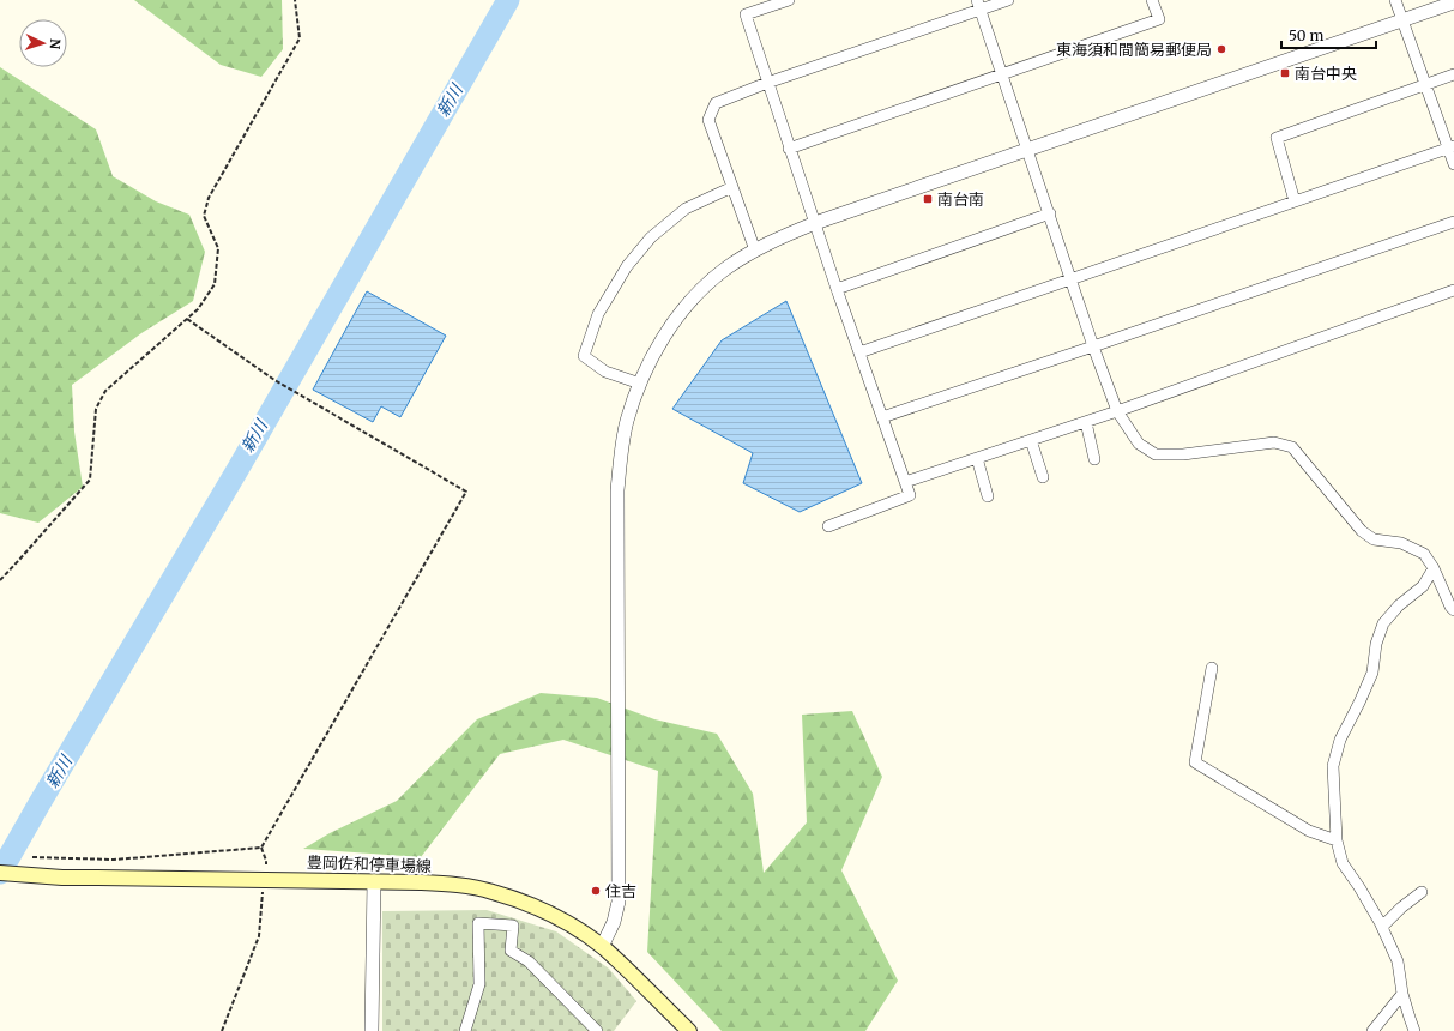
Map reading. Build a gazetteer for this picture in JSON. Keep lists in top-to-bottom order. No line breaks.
{"streets":{"main road":["豊岡佐和停車場線"]},"water":["新川"],"places":{"other":["東海須和間簡易郵便局","住吉"],"transit":["南台中央","南台南"]},"scale_bar":"50 m","north":"right"}
